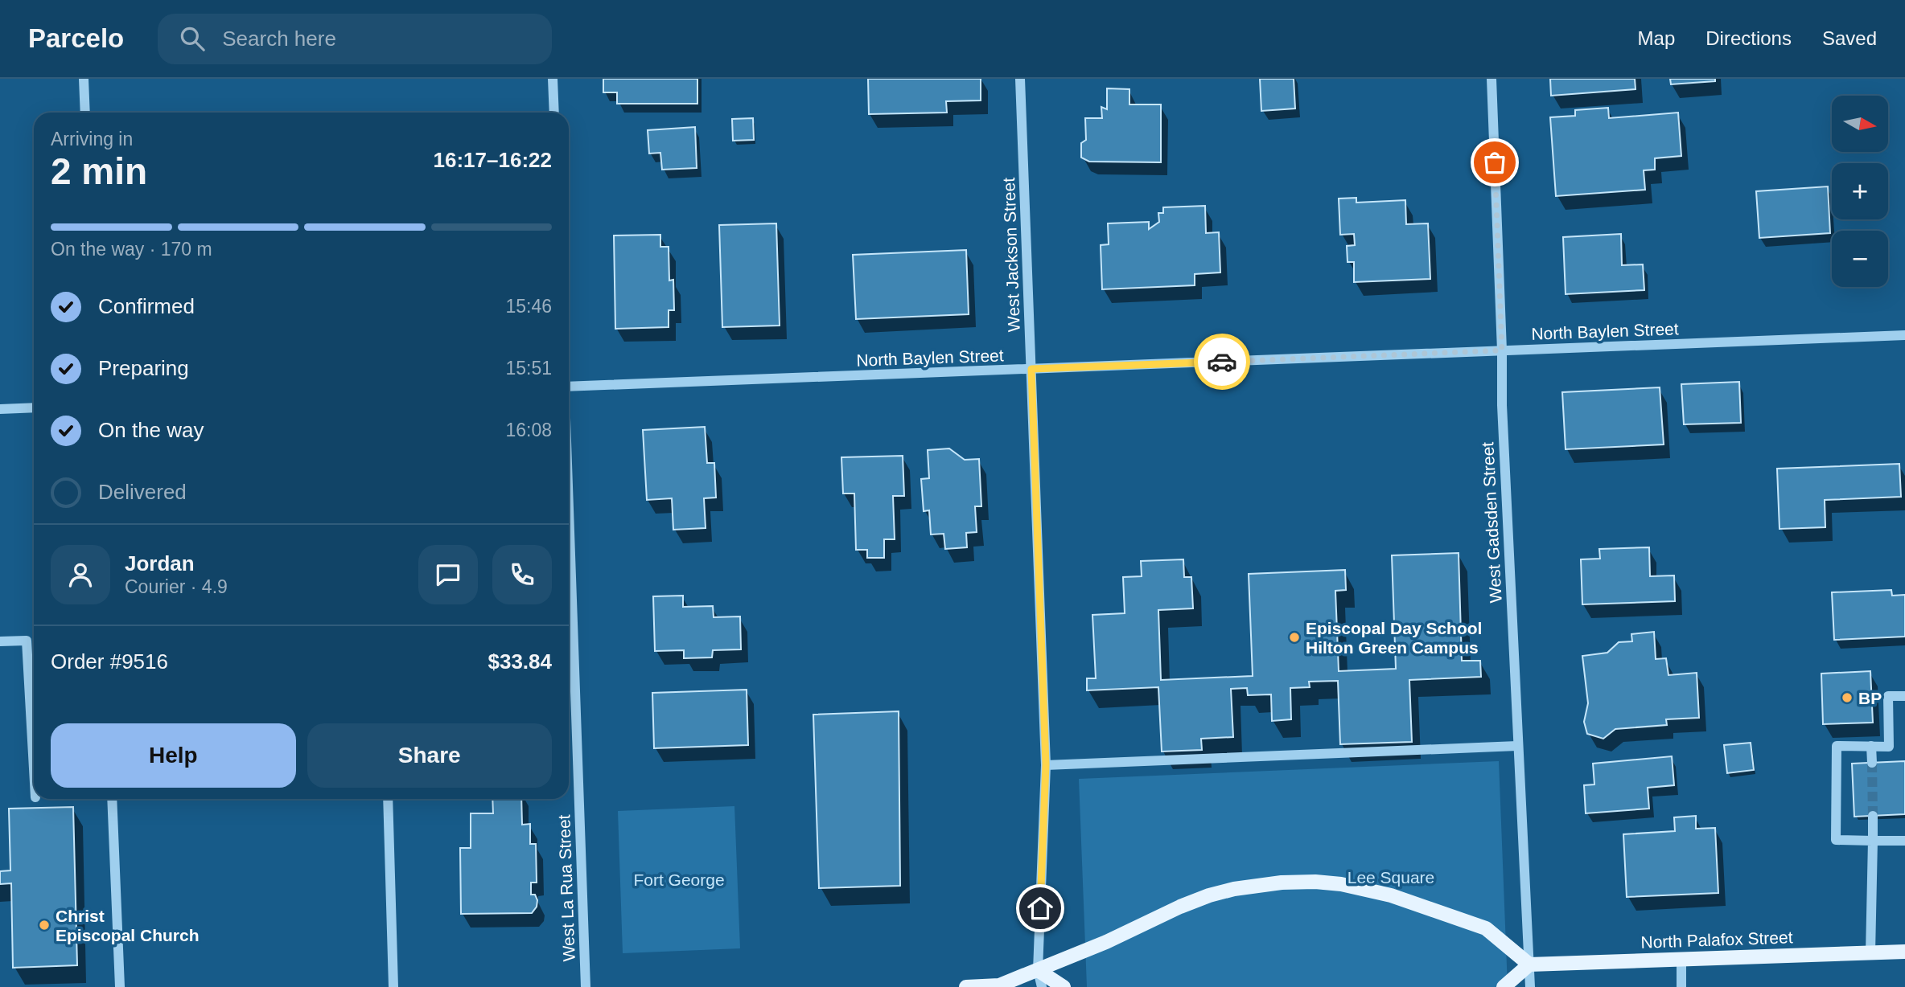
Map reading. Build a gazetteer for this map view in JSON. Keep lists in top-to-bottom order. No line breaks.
{"streets":{"main road":["North Palafox Street"],"street":["West Jackson Street","North Baylen Street","West Gadsden Street","West La Rua Street"]},"crossings":[["West Jackson Street","North Baylen Street"],["North Baylen Street","West Gadsden Street"],["West Gadsden Street","North Palafox Street"]],"parks":["Lee Square","Fort George"],"places":["Episcopal Day School Hilton Green Campus","BP","Christ Episcopal Church"],"north":"right","page":{"header":"Parcelo","search":"Search here","nav":["Map","Directions","Saved"],"map_buttons":["+","−"],"heading":["2 min","Arriving in","16:17–16:22"],"panel":["Jordan","Courier · 4.9","Order #9516","$33.84"],"bar":"On the way · 170 m","list":[["Confirmed","15:46"],["Preparing","15:51"],["On the way","16:08"],"Delivered"],"buttons":["Help","Share"]}}
